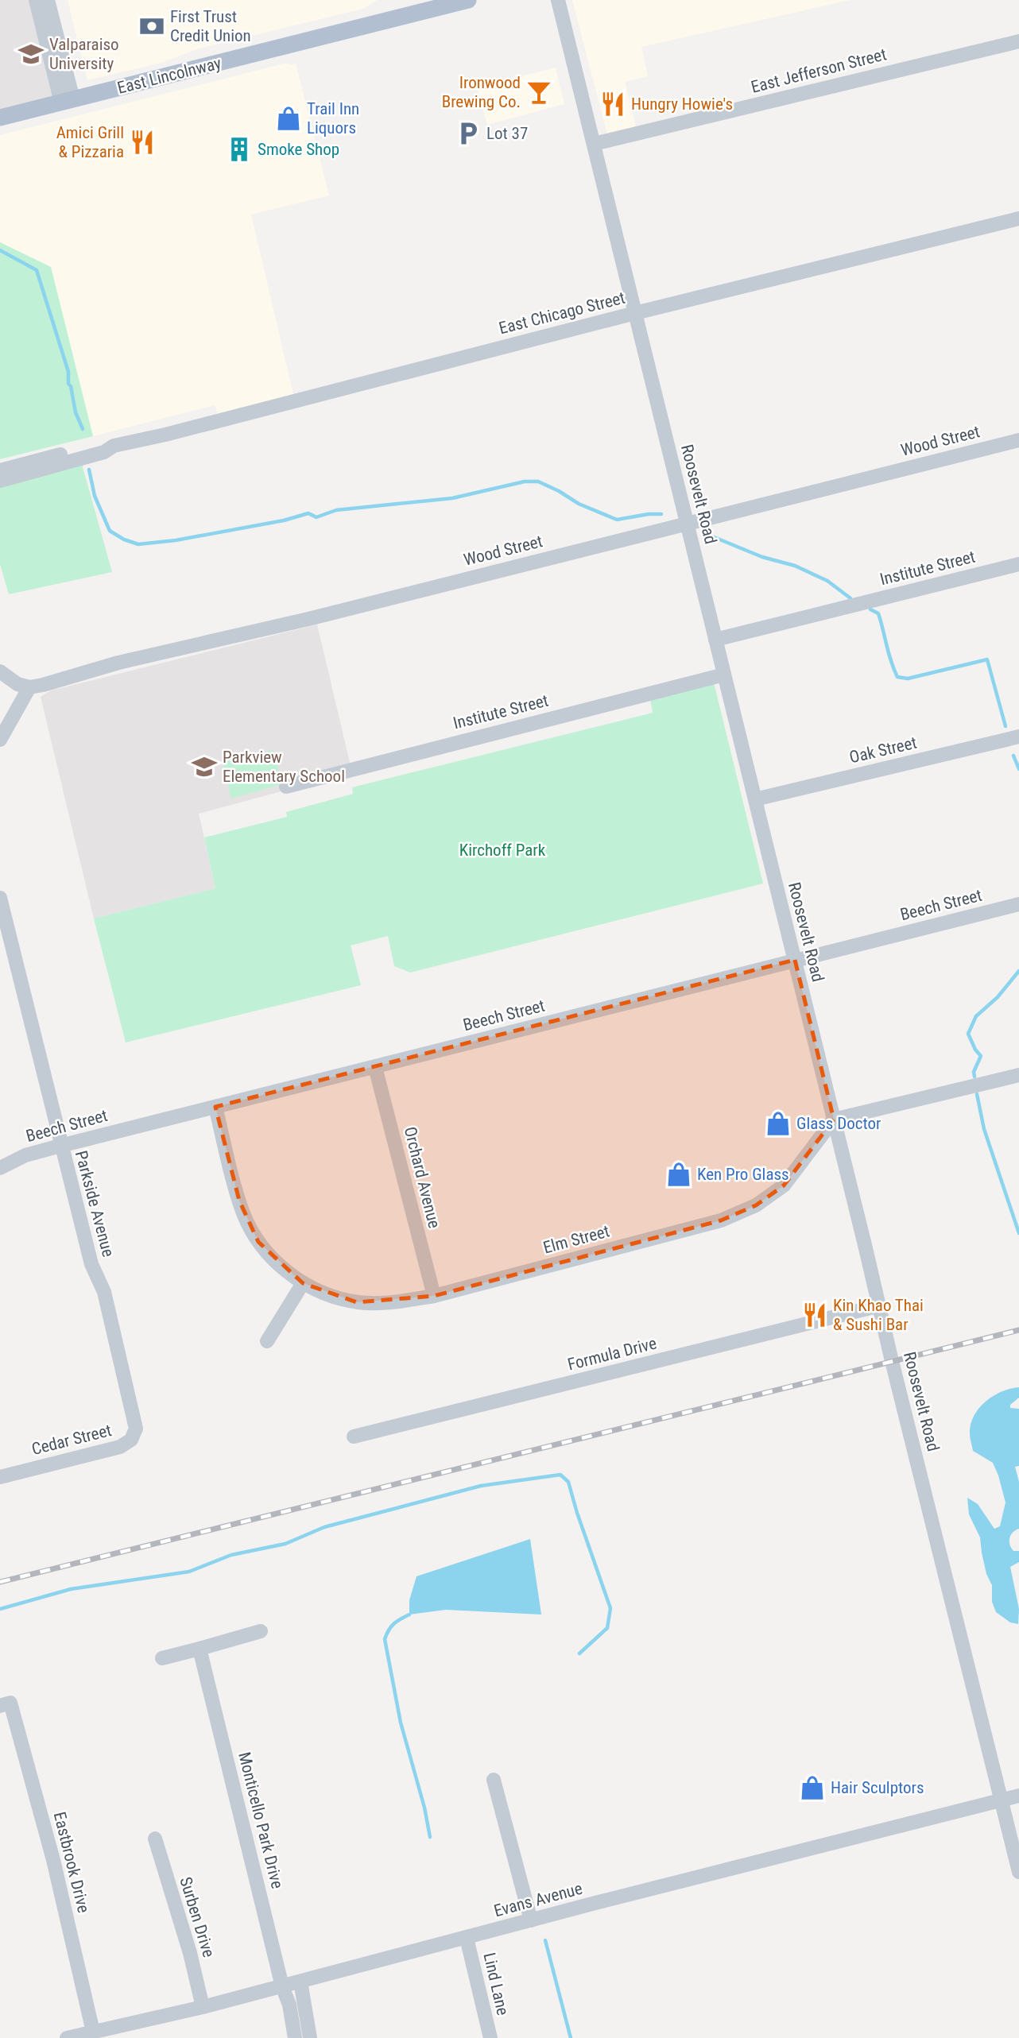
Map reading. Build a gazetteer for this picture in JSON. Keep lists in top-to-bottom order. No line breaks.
{"streets":{"main road":["East Lincolnway"],"street":["East Jefferson Street","East Chicago Street","Wood Street","Roosevelt Road","Institute Street","Oak Street","Beech Street","Orchard Avenue","Parkside Avenue","Elm Street","Formula Drive","Cedar Street","Monticello Park Drive","Eastbrook Drive","Evans Avenue","Surben Drive","Lind Lane"]},"crossings":[["East Jefferson Street","Roosevelt Road"],["East Chicago Street","Roosevelt Road"],["Wood Street","Roosevelt Road"],["Roosevelt Road","Institute Street"],["Roosevelt Road","Oak Street"],["Roosevelt Road","Beech Street"],["Roosevelt Road","Elm Street"],["Roosevelt Road","Formula Drive"],["Roosevelt Road","Evans Avenue"],["Beech Street","Orchard Avenue"],["Beech Street","Parkside Avenue"],["Beech Street","Elm Street"],["Orchard Avenue","Elm Street"],["Parkside Avenue","Cedar Street"],["Monticello Park Drive","Evans Avenue"],["Eastbrook Drive","Evans Avenue"],["Evans Avenue","Surben Drive"],["Evans Avenue","Lind Lane"]],"parks":["Kirchoff Park"],"places":{"bank":["First Trust Credit Union"],"school or university":["Valparaiso University","Parkview Elementary School"],"bar":["Ironwood Brewing Co."],"restaurant":["Hungry Howie's","Amici Grill & Pizzaria","Kin Khao Thai & Sushi Bar"],"shop":["Trail Inn Liquors","Glass Doctor","Ken Pro Glass","Hair Sculptors"],"parking":["Lot 37"],"building":["Smoke Shop"]}}
